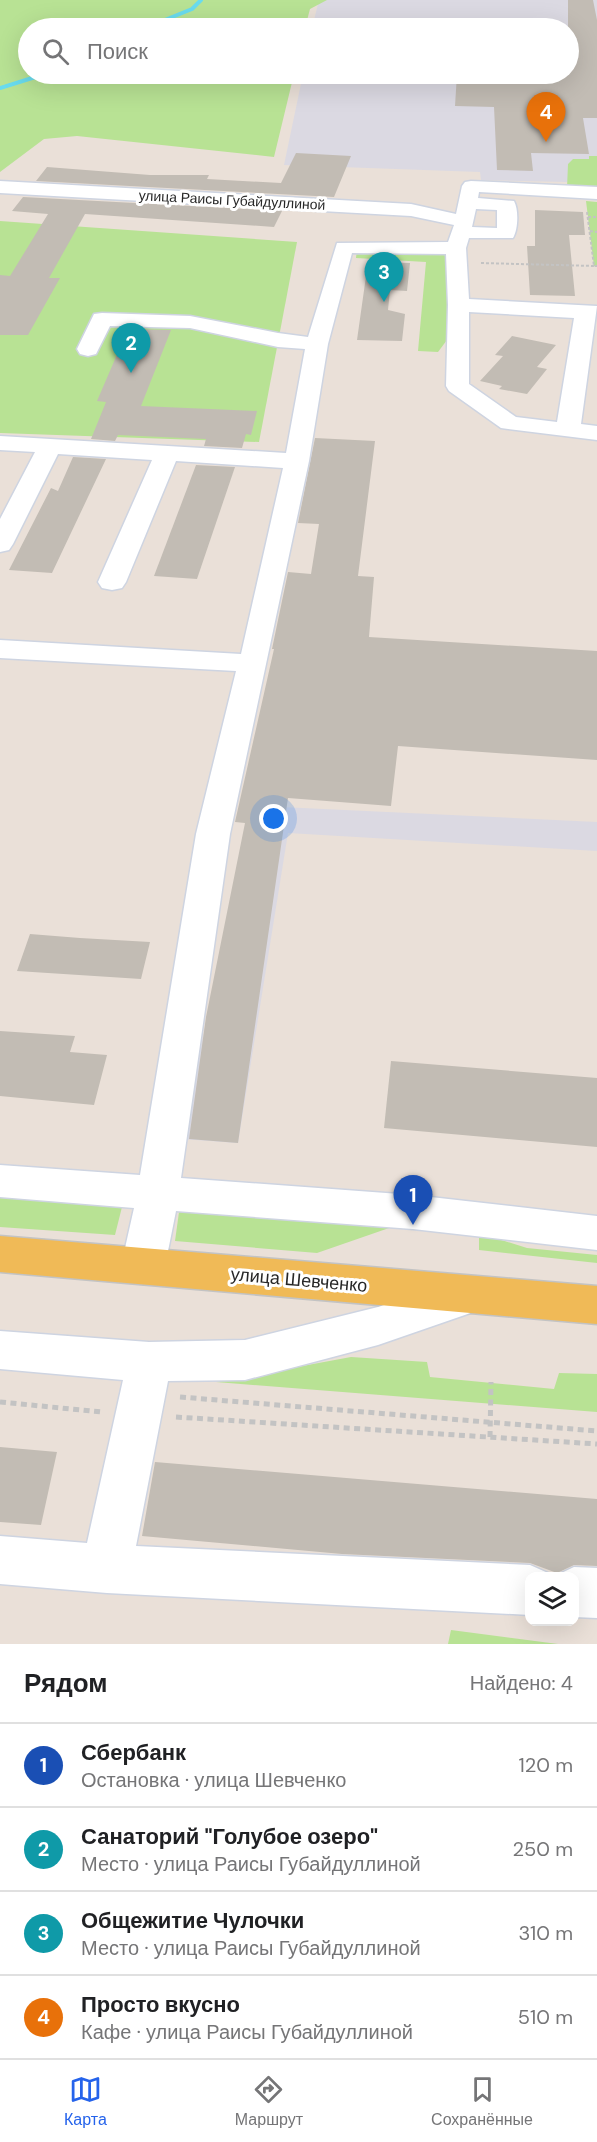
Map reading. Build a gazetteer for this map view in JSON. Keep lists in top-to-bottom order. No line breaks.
{"streets":{"main road":["улица Шевченко"],"street":["улица Раисы Губайдуллиной"]},"page":{"search":"Поиск","pins":["4","3","2","1"],"heading":["Рядом","Найдено: 4"],"list":[{"mark":"1","name":"Сбербанк","note":"Остановка · улица Шевченко","value":"120 m"},{"mark":"2","name":"Санаторий \"Голубое озеро\"","note":"Место · улица Раисы Губайдуллиной","value":"250 m"},{"mark":"3","name":"Общежитие Чулочки","note":"Место · улица Раисы Губайдуллиной","value":"310 m"},{"mark":"4","name":"Просто вкусно","note":"Кафе · улица Раисы Губайдуллиной","value":"510 m"}],"nav":["Карта","Маршрут","Сохранённые"]}}
